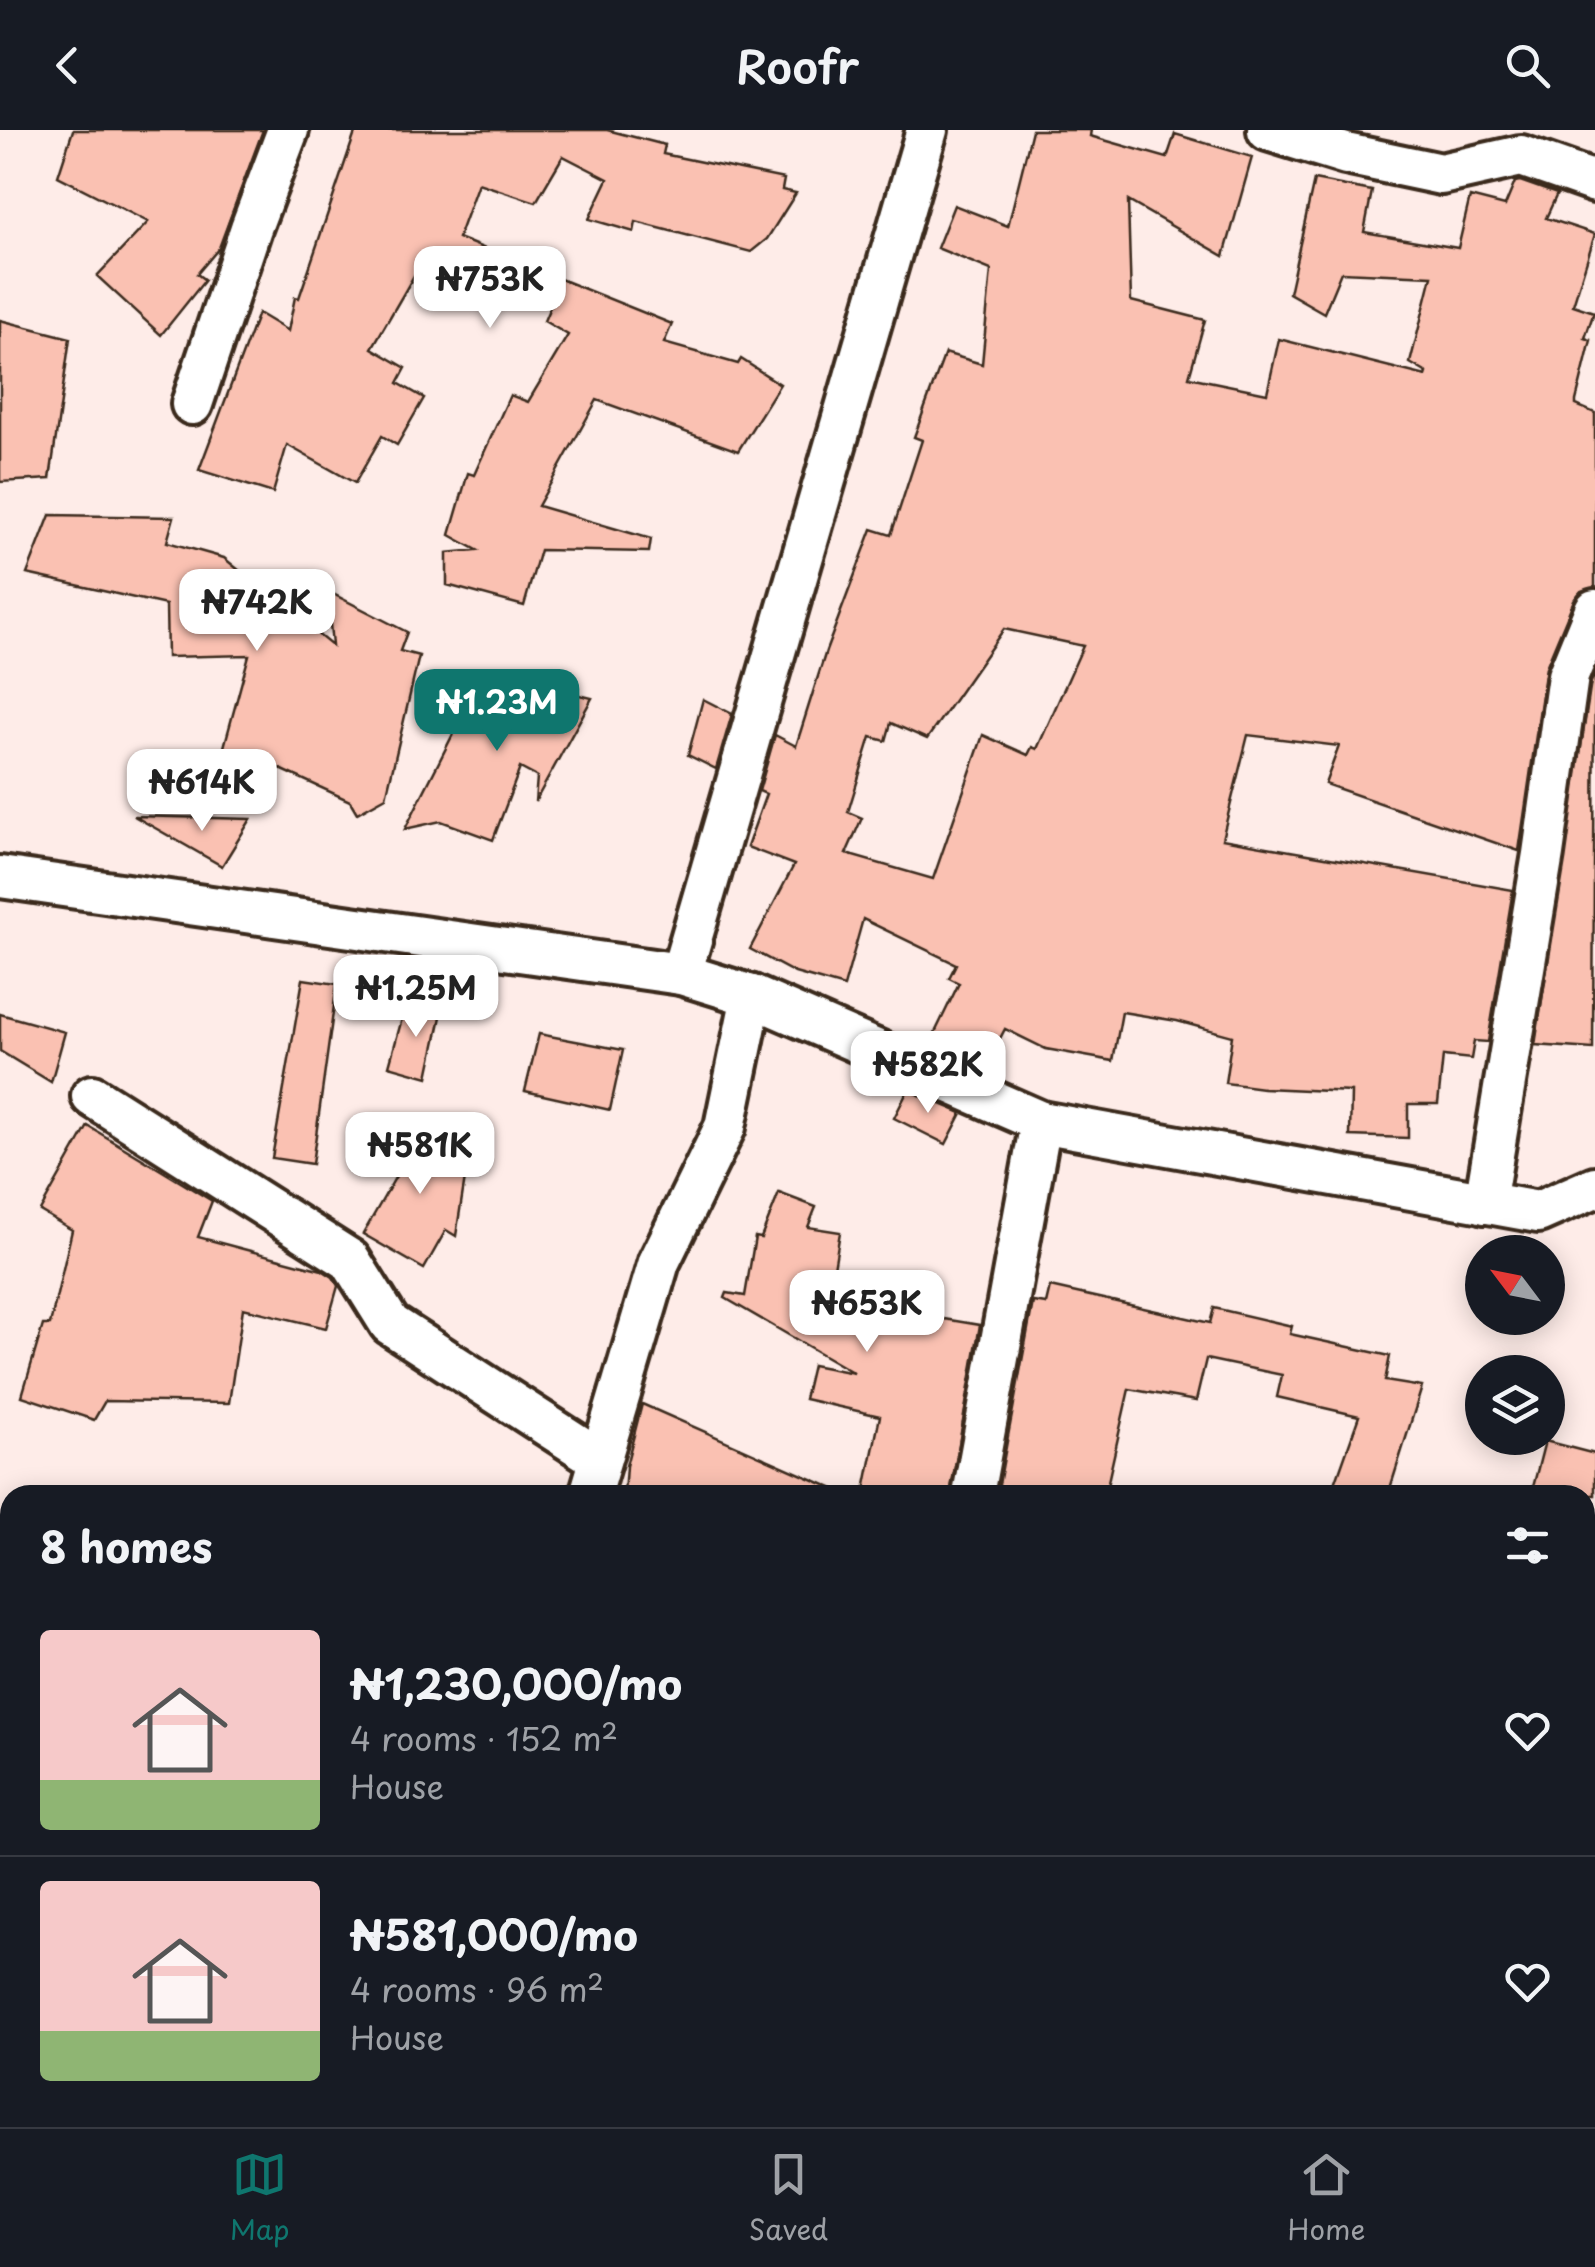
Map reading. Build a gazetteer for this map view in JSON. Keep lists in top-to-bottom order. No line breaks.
{"north":"top left","page":{"header":"Roofr","price":["₦753K","₦742K","₦1.23M","₦614K","₦1.25M","₦582K","₦581K","₦653K"],"heading":"8 homes","list":[{"name":"₦1,230,000/mo","note":"4 rooms · 152 m² · House"},{"name":"₦581,000/mo","note":"4 rooms · 96 m² · House"}],"tabs":["Map","Saved","Home"]}}
